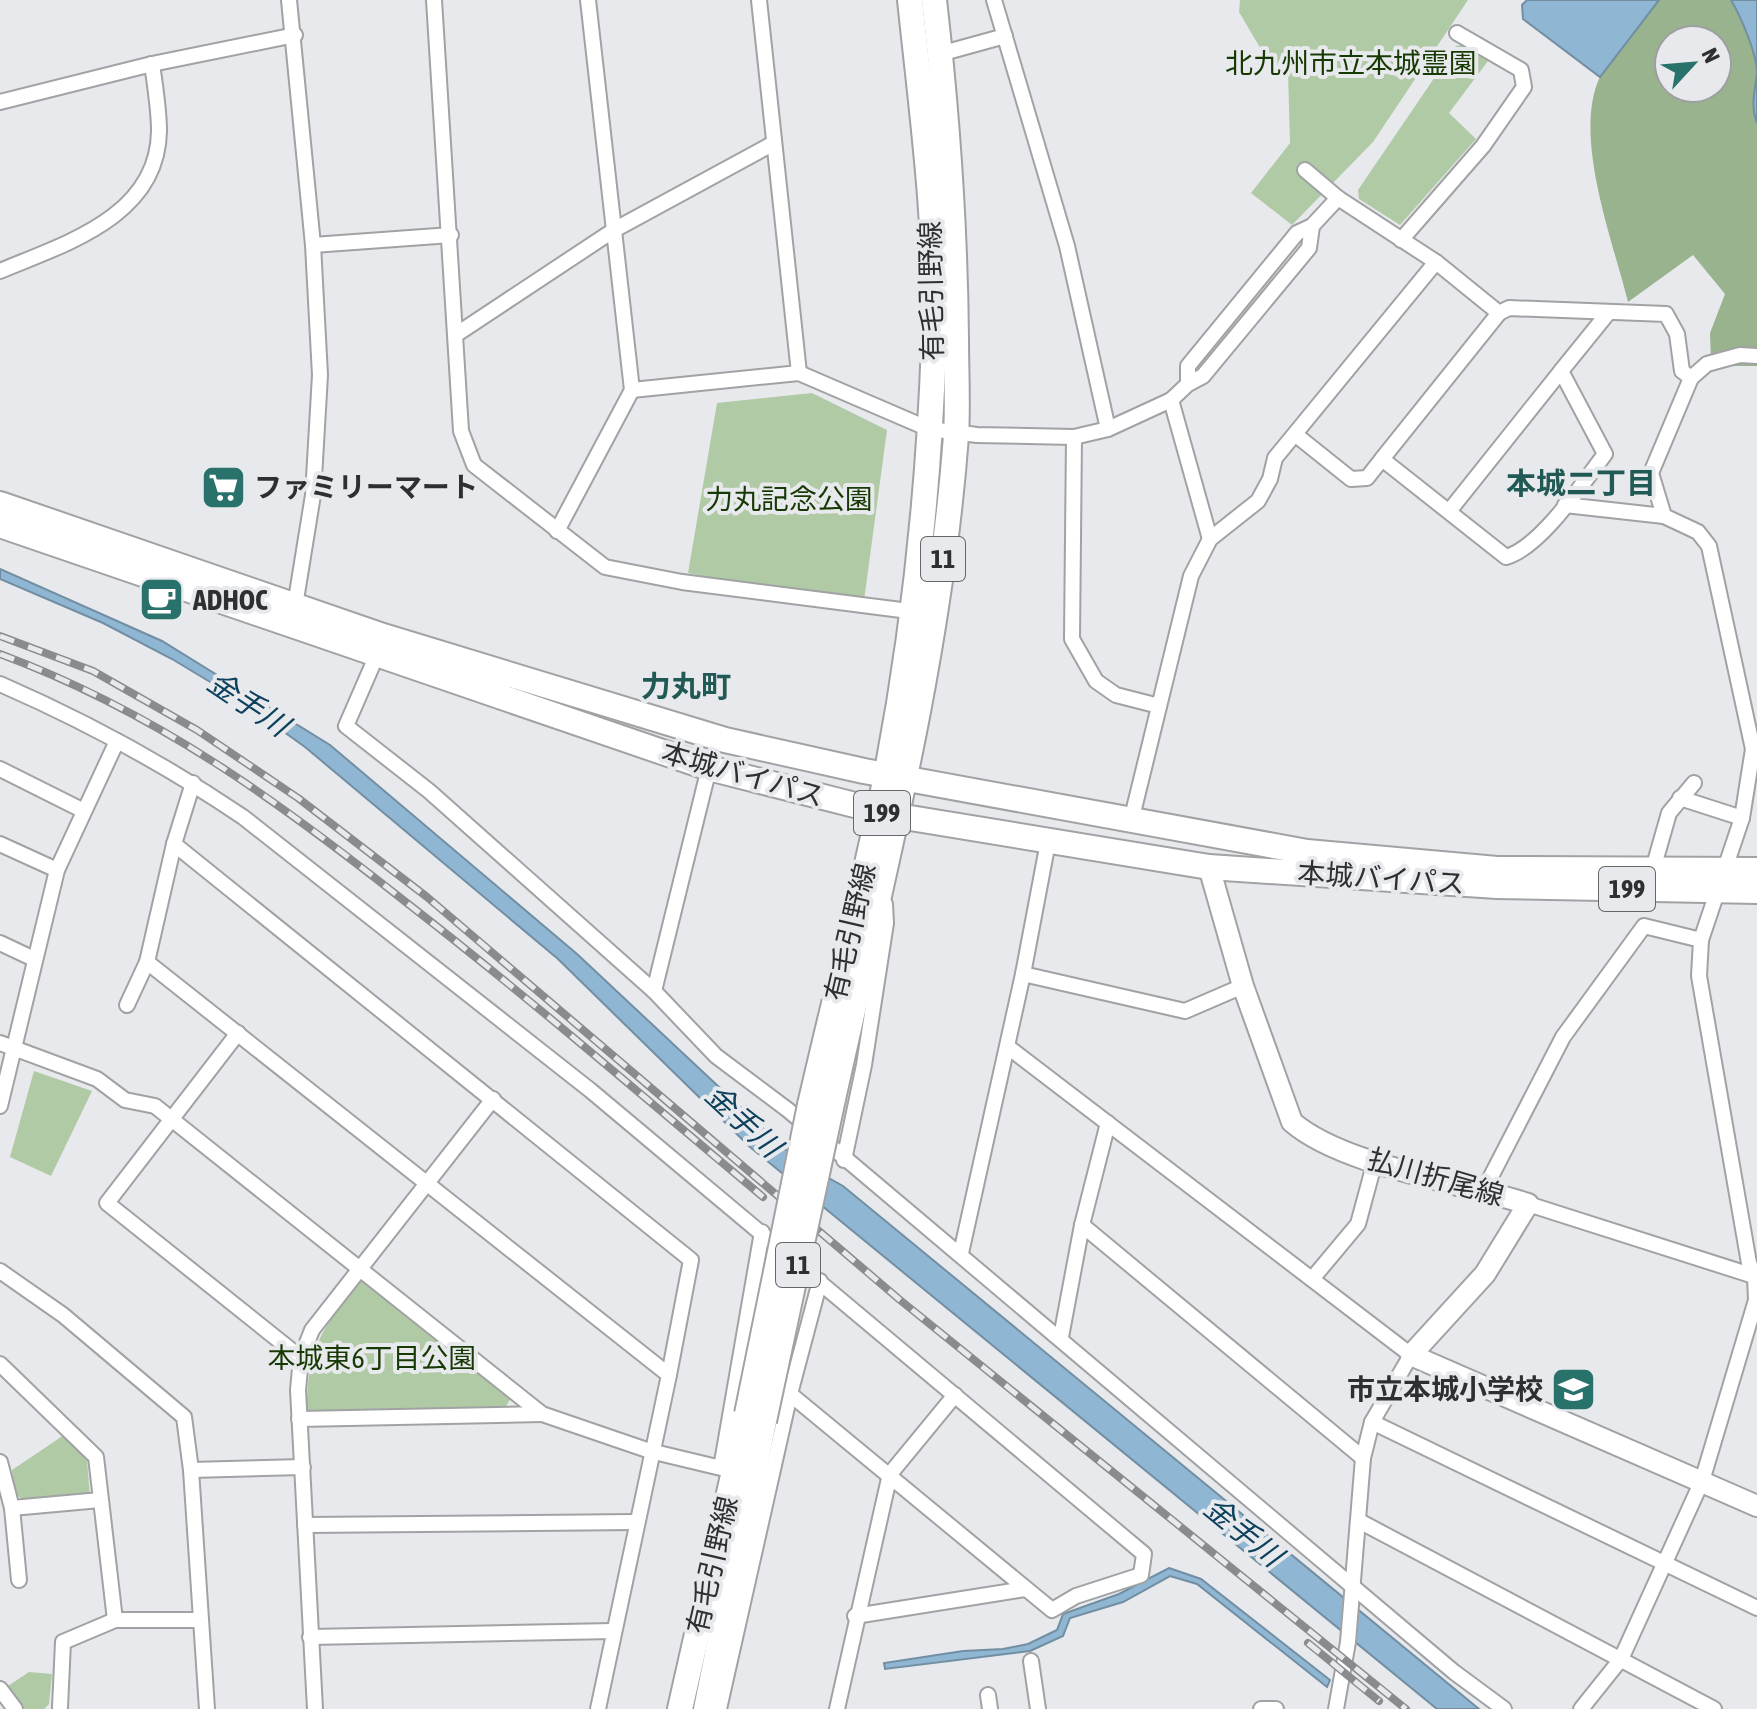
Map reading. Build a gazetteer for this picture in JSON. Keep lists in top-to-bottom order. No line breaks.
{"streets":{"main road":["有毛引野線","11","本城バイパス","199","払川折尾線"]},"crossings":[["有毛引野線","本城バイパス"],["本城バイパス","払川折尾線"]],"districts":["本城二丁目","力丸町"],"water":["金手川"],"parks":["北九州市立本城霊園","力丸記念公園","本城東6丁目公園"],"places":{"supermarket":["ファミリーマート"],"cafe":["ADHOC"],"school or university":["市立本城小学校"]},"north":"top right"}
